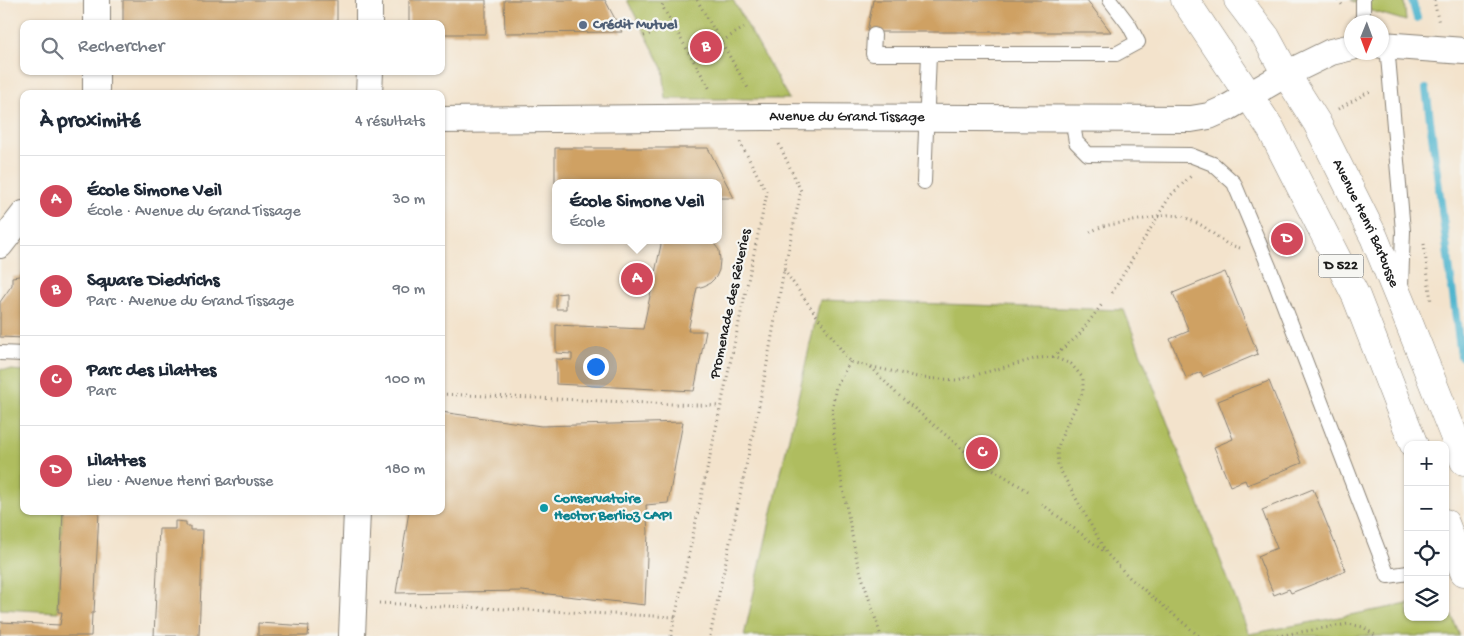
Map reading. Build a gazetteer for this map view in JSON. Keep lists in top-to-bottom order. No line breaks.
{"streets":{"main road":["Avenue Henri Barbusse","D 522"],"street":["Avenue du Grand Tissage"],"path":["Promenade des Rêveries"]},"crossings":[["Avenue du Grand Tissage","Avenue Henri Barbusse"],["Avenue du Grand Tissage","D 522"],["Avenue du Grand Tissage","Promenade des Rêveries"]],"places":["Crédit Mutuel","Conservatoire Hector Berlioz CAPI"],"north":"bottom","page":{"search":"Rechercher","pins":["B","D","A","C"],"heading":["À proximité","4 résultats"],"list":[{"mark":"A","name":"École Simone Veil","note":"École · Avenue du Grand Tissage","value":"30 m"},{"mark":"B","name":"Square Diedrichs","note":"Parc · Avenue du Grand Tissage","value":"90 m"},{"mark":"C","name":"Parc des Lilattes","note":"Parc","value":"100 m"},{"mark":"D","name":"Lilattes","note":"Lieu · Avenue Henri Barbusse","value":"180 m"}],"popup":["École Simone Veil","École"],"map_buttons":["+","−"]}}
